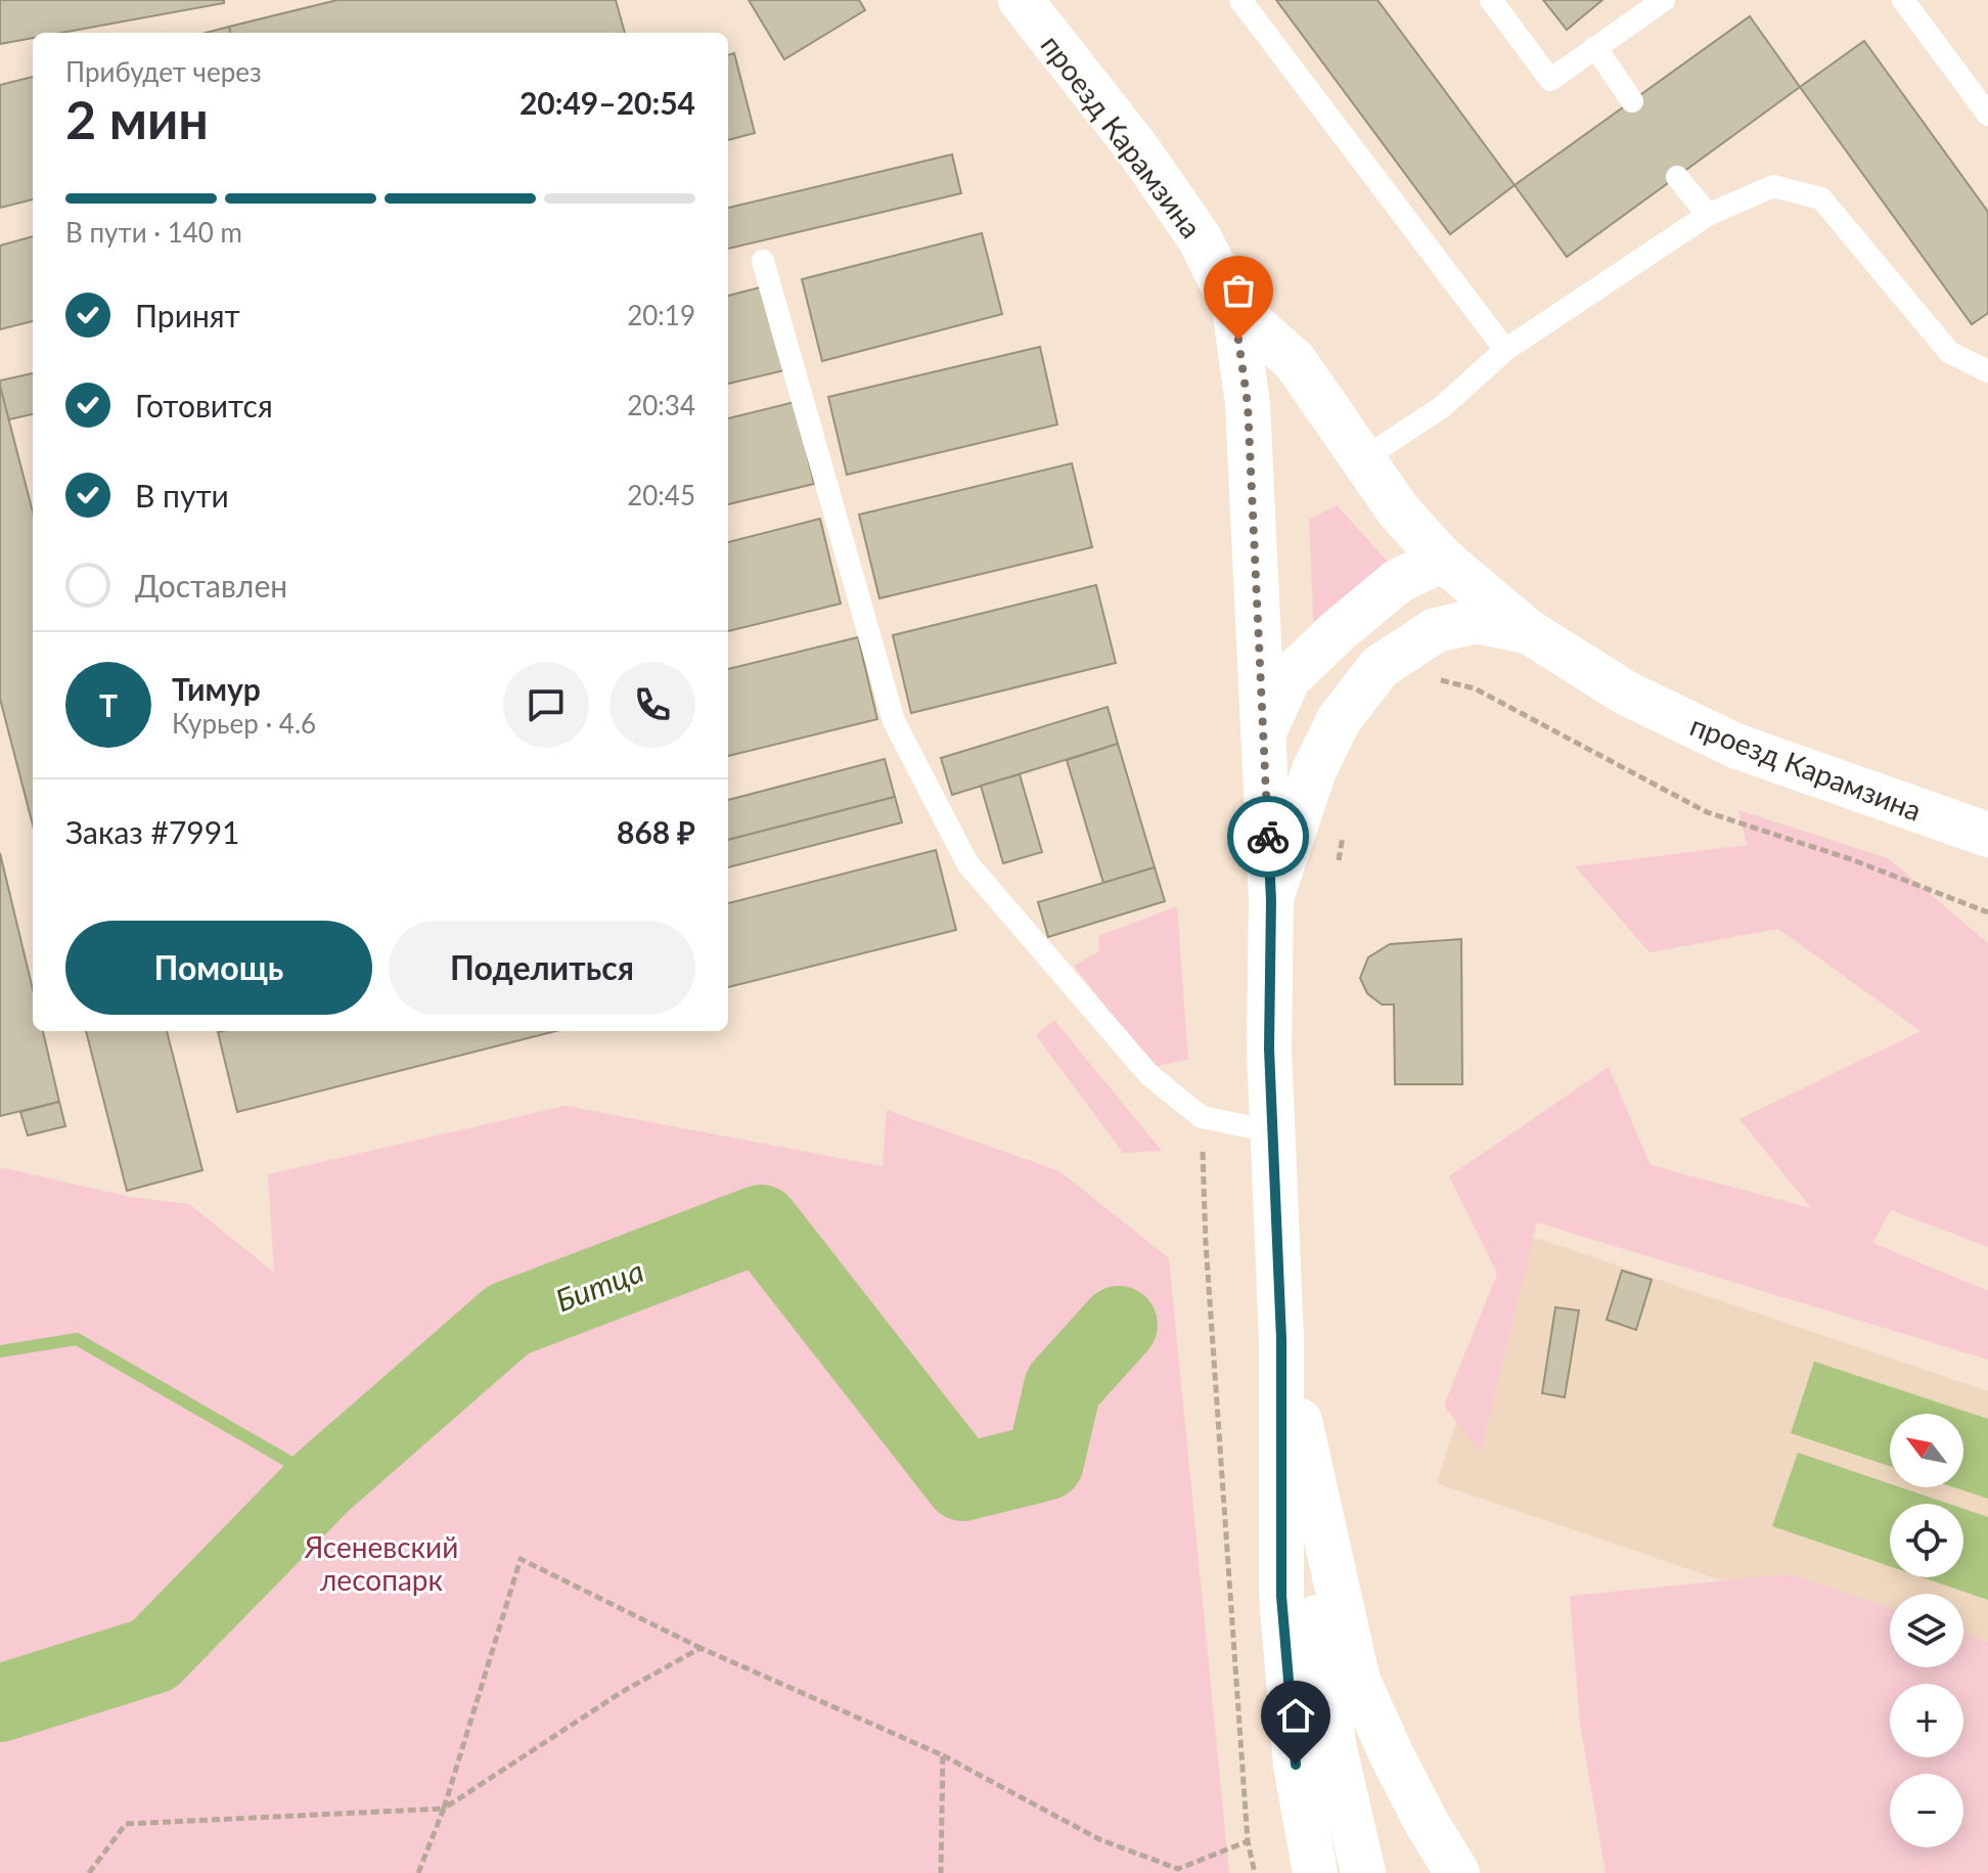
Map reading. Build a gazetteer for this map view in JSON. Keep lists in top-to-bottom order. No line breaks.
{"streets":{"main road":["проезд Карамзина"]},"water":["Битца"],"parks":["Ясеневский лесопарк"],"north":"top left","page":{"heading":["2 мин","Прибудет через","20:49–20:54"],"panel":["Тимур","Курьер · 4.6","Заказ #7991","868 ₽"],"bar":"В пути · 140 m","list":[["Принят","20:19"],["Готовится","20:34"],["В пути","20:45"],"Доставлен"],"round":"Т","buttons":["Помощь","Поделиться"],"map_buttons":["+","−"]}}
